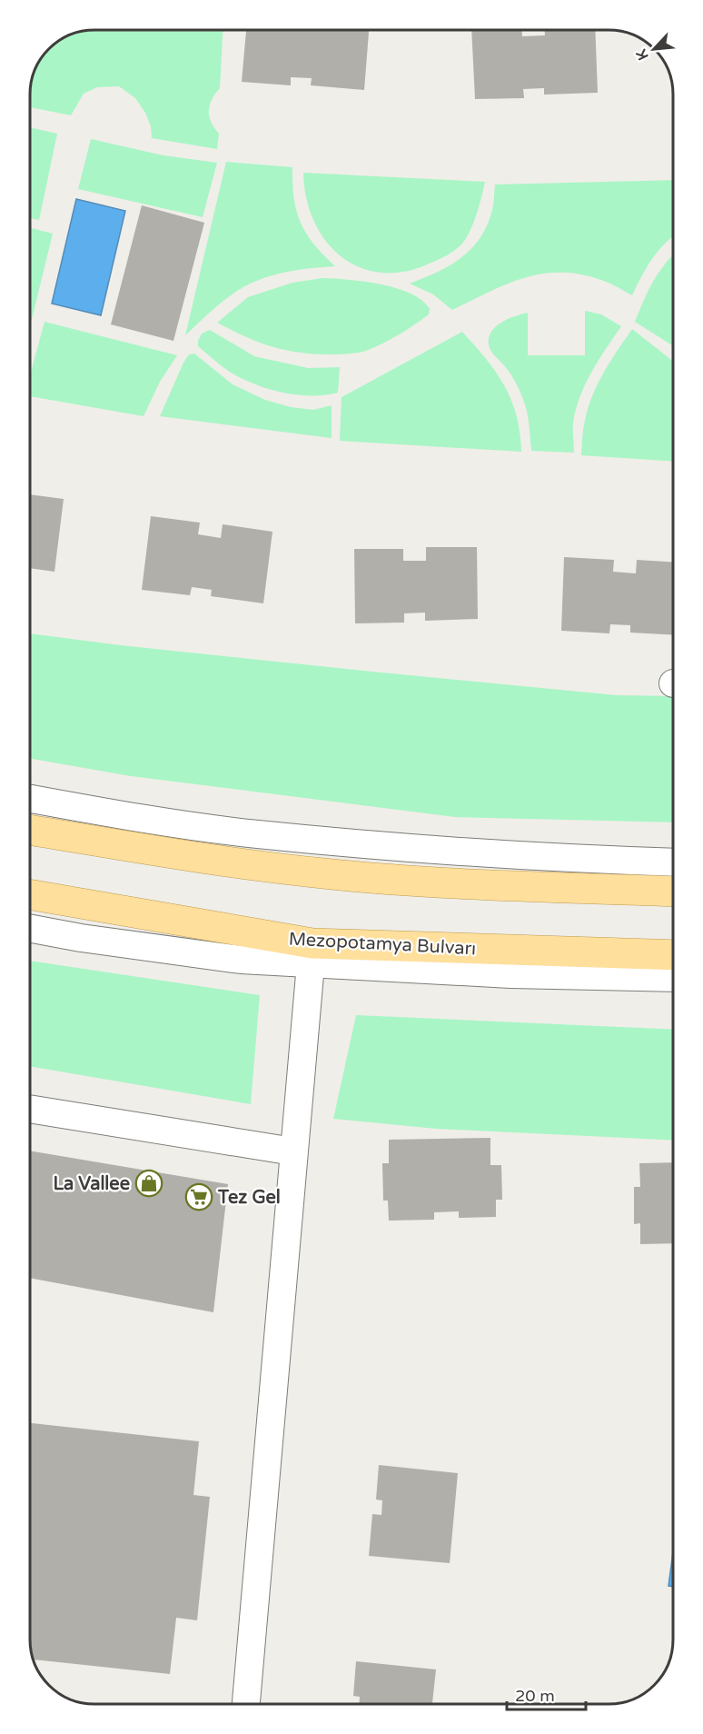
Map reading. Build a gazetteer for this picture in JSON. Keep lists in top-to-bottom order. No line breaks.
{"streets":{"main road":["Mezopotamya Bulvarı"]},"places":{"shop":["La Vallee"],"supermarket":["Tez Gel"]},"scale_bar":"20 m","north":"bottom left"}
